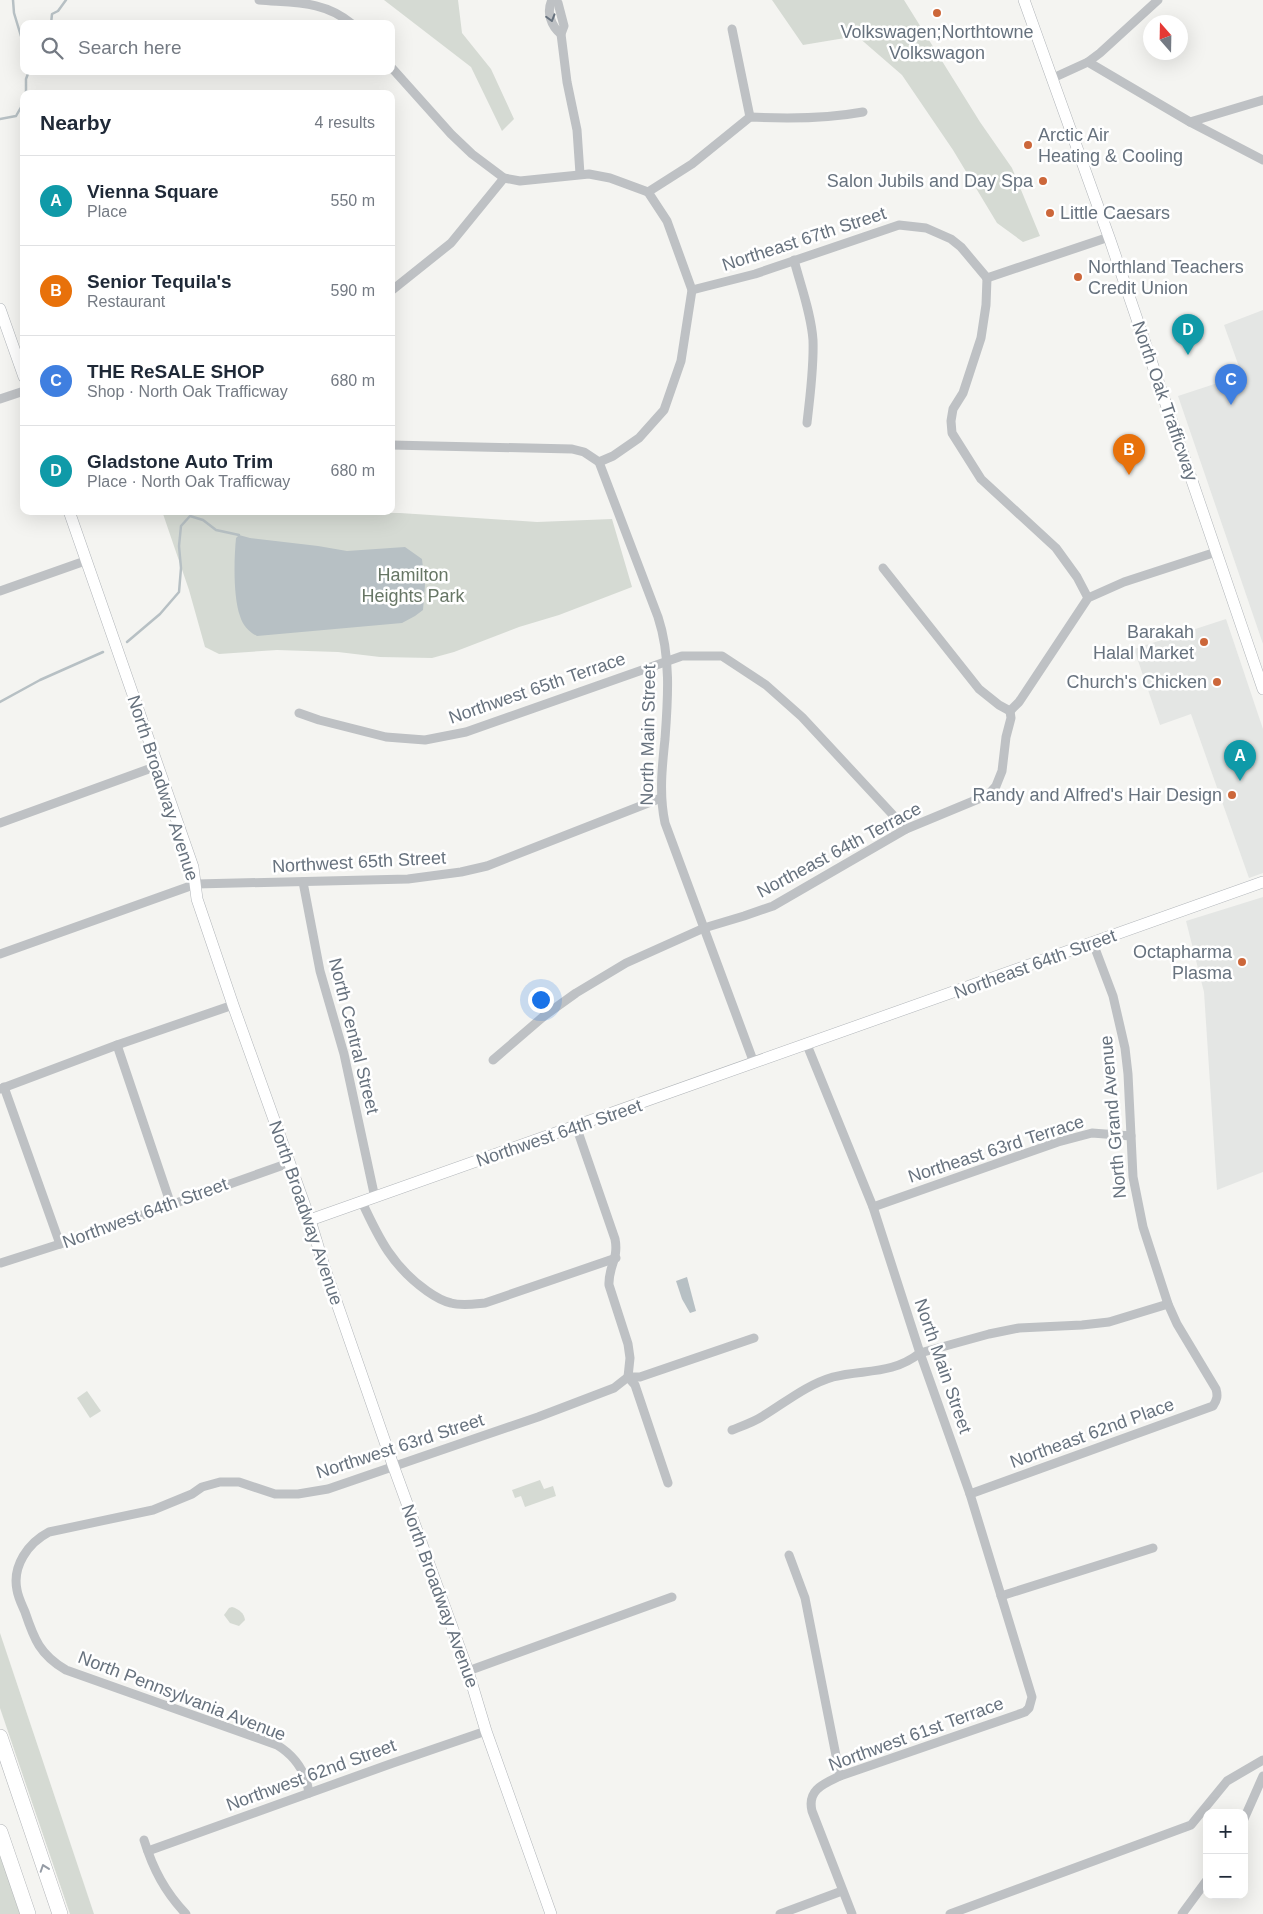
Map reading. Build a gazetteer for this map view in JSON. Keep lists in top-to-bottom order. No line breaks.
{"streets":{"street":["Northeast 67th Street","North Oak Trafficway","Northwest 65th Terrace","North Main Street","North Broadway Avenue","Northeast 64th Terrace","Northwest 65th Street","Northeast 64th Street","North Central Street","North Grand Avenue","Northwest 64th Street","Northeast 63rd Terrace","Northeast 62nd Place","Northwest 63rd Street","North Pennsylvania Avenue","Northwest 61st Terrace","Northwest 62nd Street"]},"crossings":[["Northwest 65th Terrace","North Main Street"],["Northwest 65th Terrace","Northeast 64th Terrace"],["North Main Street","Northeast 64th Terrace"],["North Main Street","Northwest 65th Street"],["North Main Street","Northeast 64th Street"],["North Main Street","Northwest 64th Street"],["North Main Street","Northeast 63rd Terrace"],["North Main Street","Northeast 62nd Place"],["North Main Street","Northwest 61st Terrace"],["North Broadway Avenue","Northwest 65th Street"],["North Broadway Avenue","Northwest 64th Street"],["North Broadway Avenue","Northwest 63rd Street"],["North Broadway Avenue","Northwest 62nd Street"],["Northwest 65th Street","North Central Street"],["Northeast 64th Street","North Grand Avenue"],["Northeast 64th Street","Northwest 64th Street"],["North Central Street","Northwest 64th Street"],["North Grand Avenue","Northeast 63rd Terrace"],["North Grand Avenue","Northeast 62nd Place"],["Northwest 63rd Street","North Pennsylvania Avenue"],["North Pennsylvania Avenue","Northwest 62nd Street"]],"parks":["Hamilton Heights Park"],"places":["Volkswagen;Northtowne Volkswagon","Arctic Air Heating & Cooling","Salon Jubils and Day Spa","Little Caesars","Northland Teachers Credit Union","Barakah Halal Market","Church's Chicken","Randy and Alfred's Hair Design","Octapharma Plasma"],"north":"top","page":{"search":"Search here","heading":["Nearby","4 results"],"list":[{"mark":"A","name":"Vienna Square","note":"Place","value":"550 m"},{"mark":"B","name":"Senior Tequila's","note":"Restaurant","value":"590 m"},{"mark":"C","name":"THE ReSALE SHOP","note":"Shop · North Oak Trafficway","value":"680 m"},{"mark":"D","name":"Gladstone Auto Trim","note":"Place · North Oak Trafficway","value":"680 m"}],"pins":["D","C","B","A"],"map_buttons":["+","−"]}}
